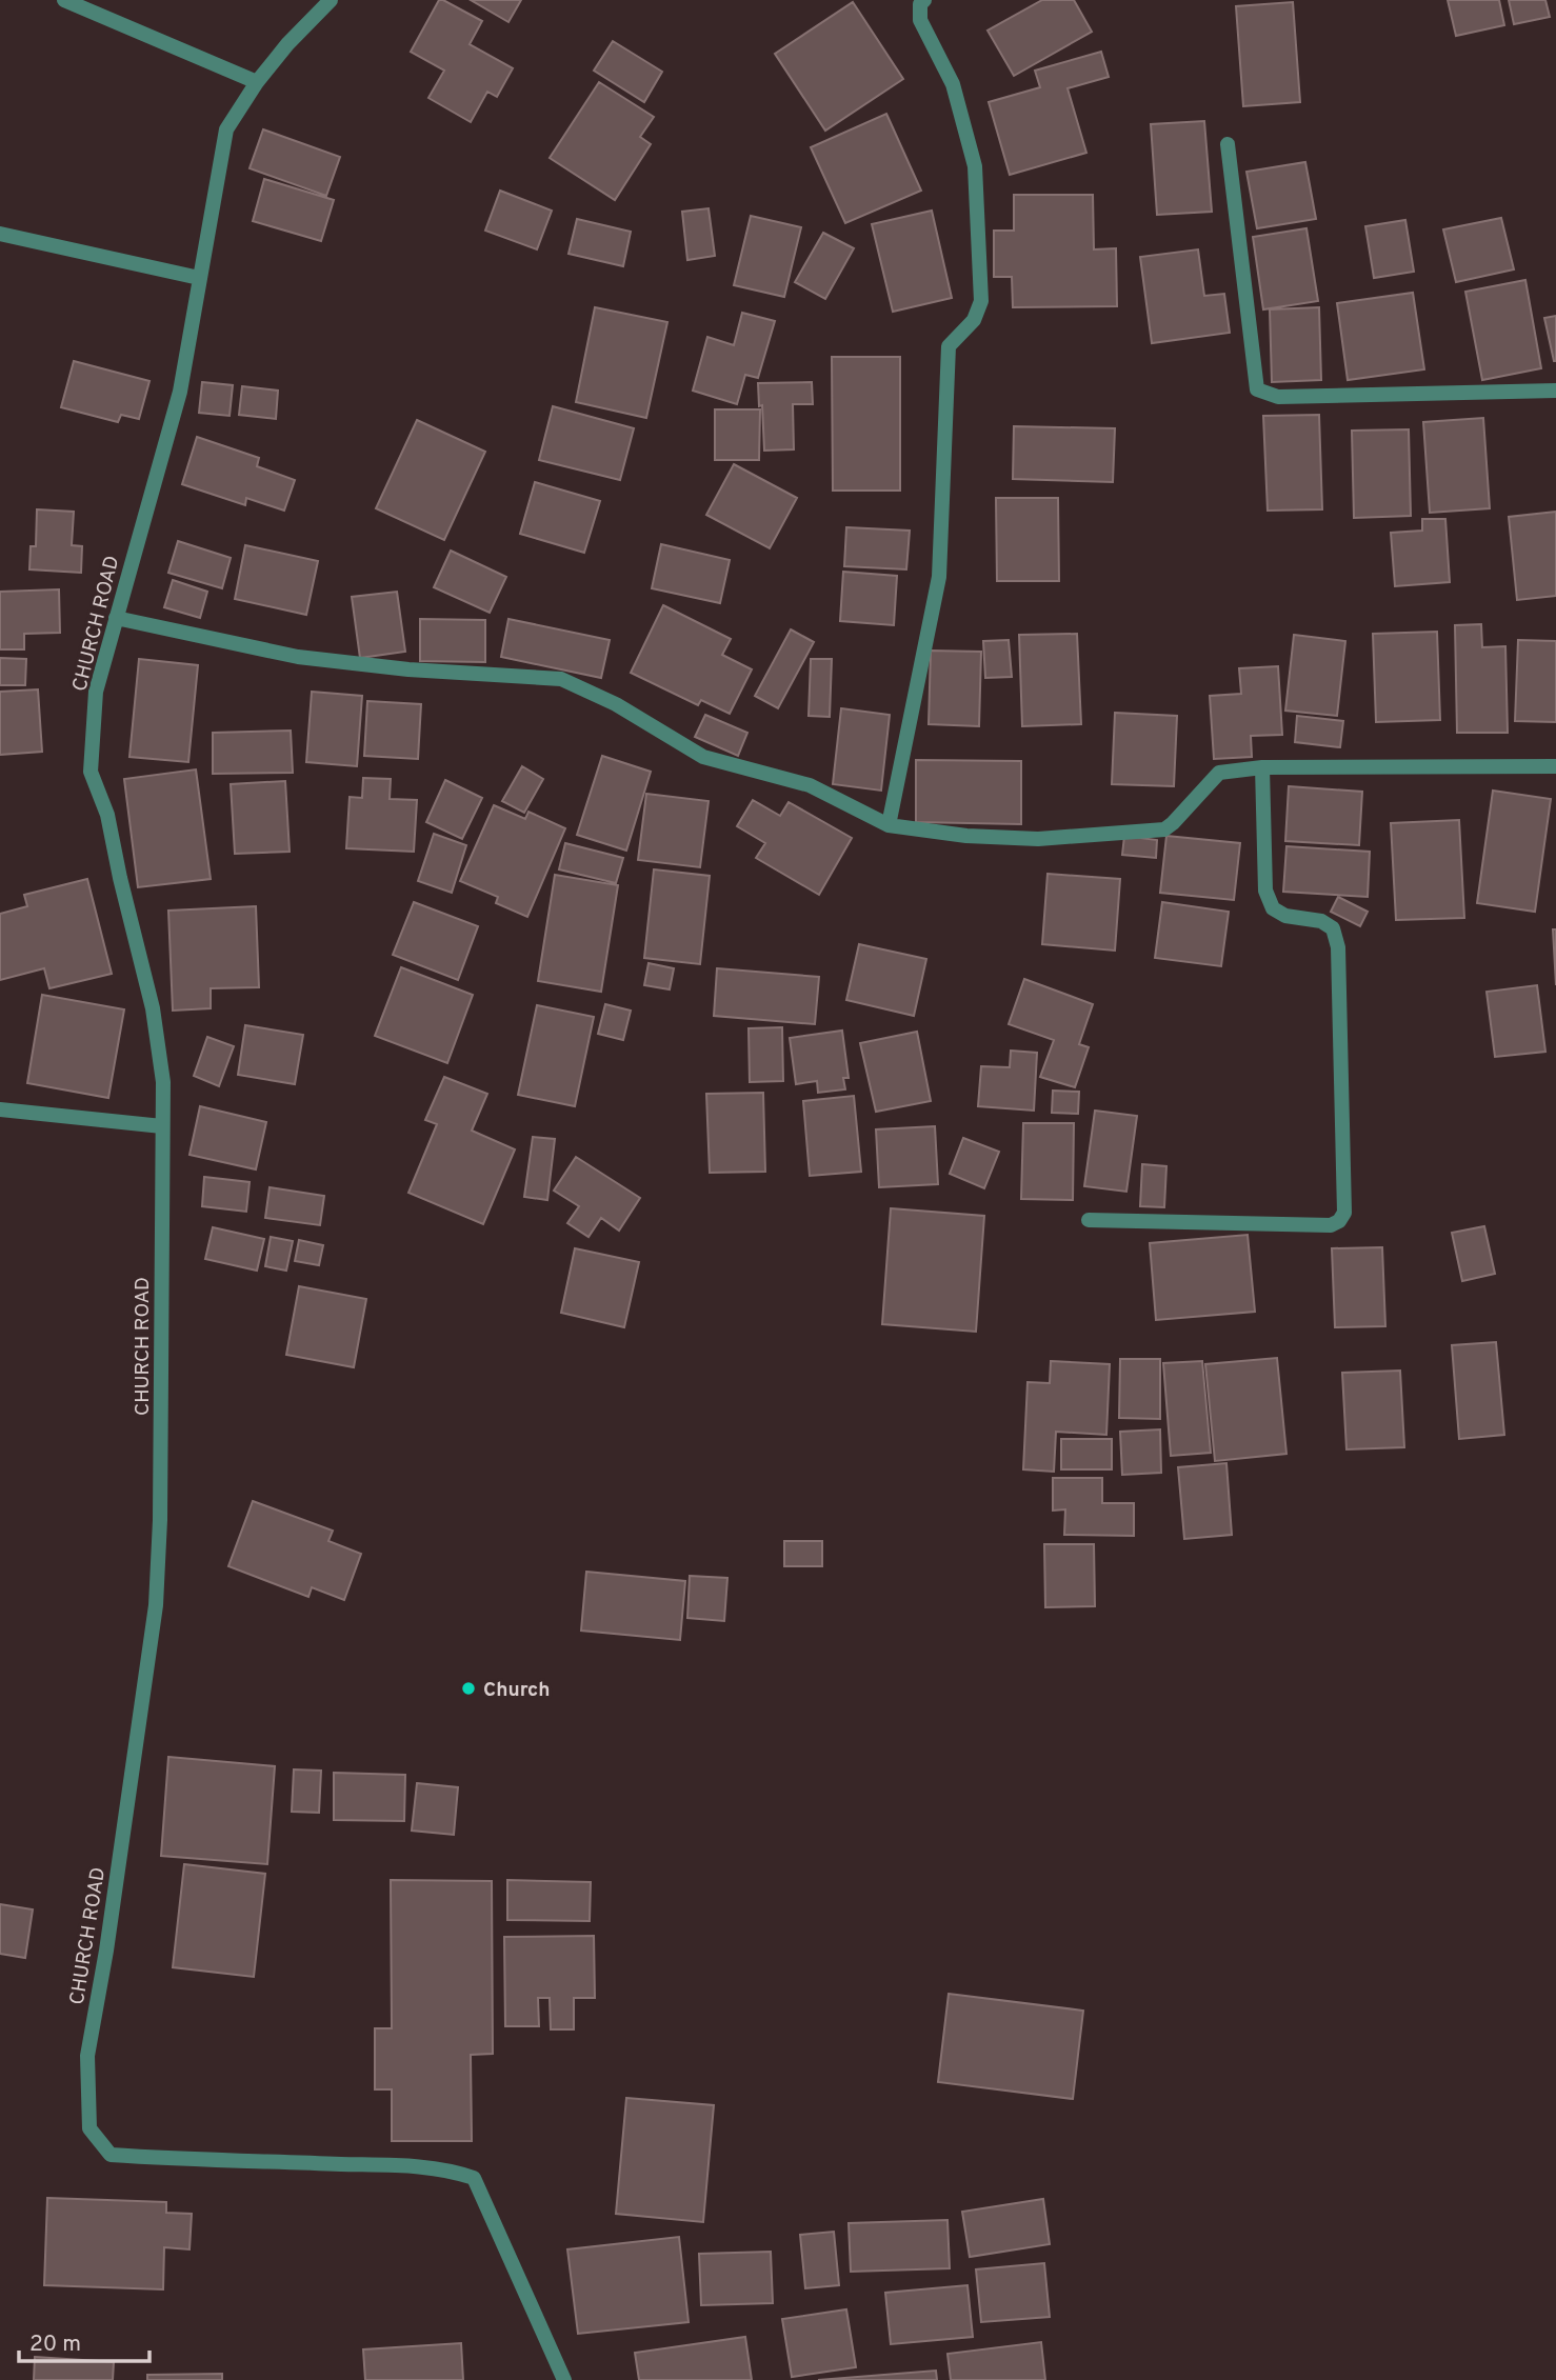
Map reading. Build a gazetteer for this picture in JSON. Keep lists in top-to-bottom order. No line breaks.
{"streets":{"street":["CHURCH ROAD"]},"places":["Church"],"scale_bar":"20 m"}
